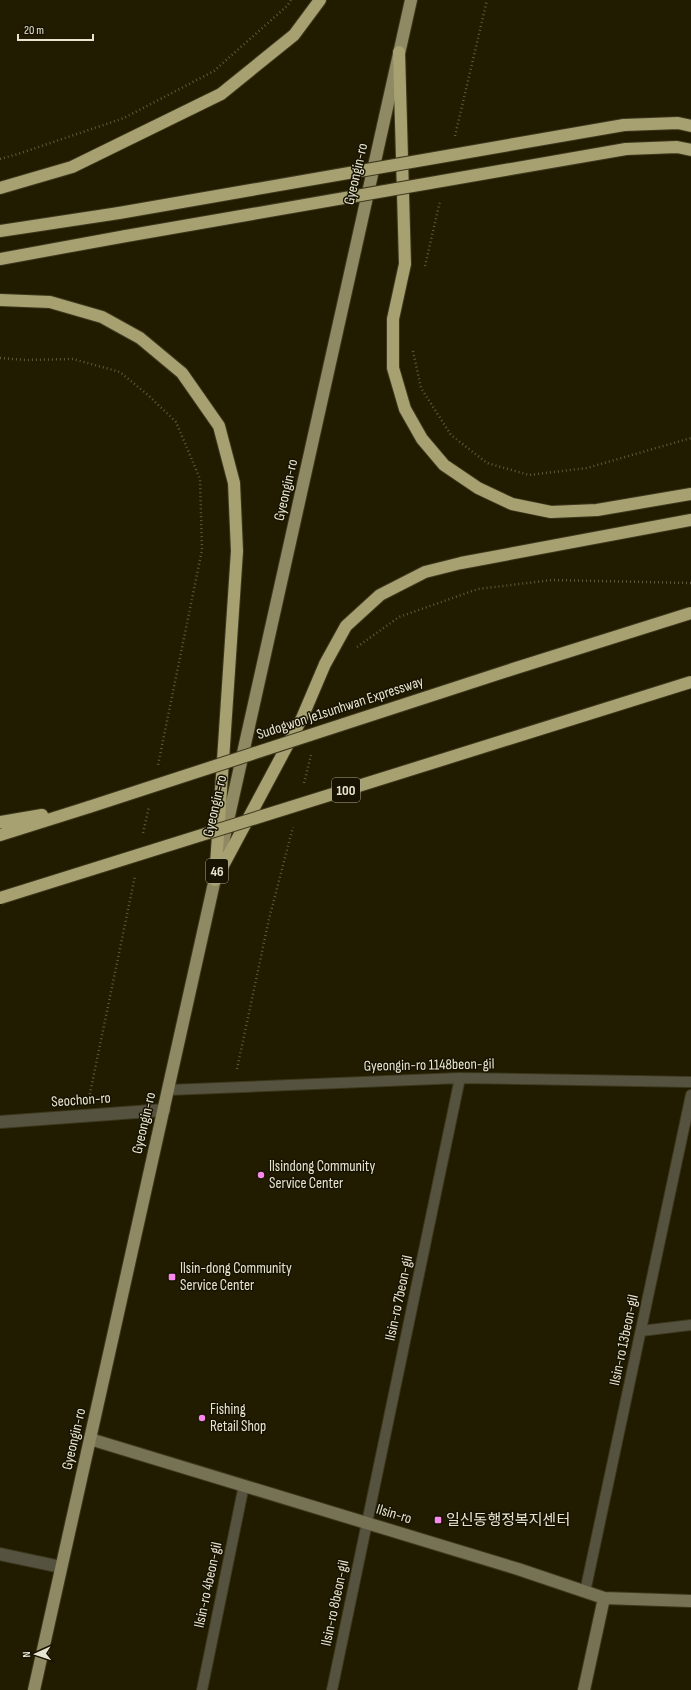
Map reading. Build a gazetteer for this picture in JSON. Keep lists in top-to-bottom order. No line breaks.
{"streets":{"highway":["Sudogwon Je1sunhwan Expressway","100"],"main road":["Gyeongin-ro","46"],"street":["Seochon-ro","Ilsin-ro"],"lane":["Gyeongin-ro 1148beon-gil","Ilsin-ro 7beon-gil","Ilsin-ro 13beon-gil","Ilsin-ro 4beon-gil","Ilsin-ro 8beon-gil"]},"crossings":[["Gyeongin-ro","Gyeongin-ro 1148beon-gil"],["Gyeongin-ro","Seochon-ro"],["Gyeongin-ro","Ilsin-ro"],["Gyeongin-ro 1148beon-gil","Ilsin-ro 7beon-gil"],["Ilsin-ro 7beon-gil","Ilsin-ro"],["Ilsin-ro 7beon-gil","Ilsin-ro 8beon-gil"],["Ilsin-ro 13beon-gil","Ilsin-ro"],["Ilsin-ro","Ilsin-ro 4beon-gil"],["Ilsin-ro","Ilsin-ro 8beon-gil"]],"places":{"other":["Ilsindong Community Service Center","Fishing Retail Shop"],"transit":["Ilsin-dong Community Service Center","일신동행정복지센터"]},"scale_bar":"20 m","north":"left"}
